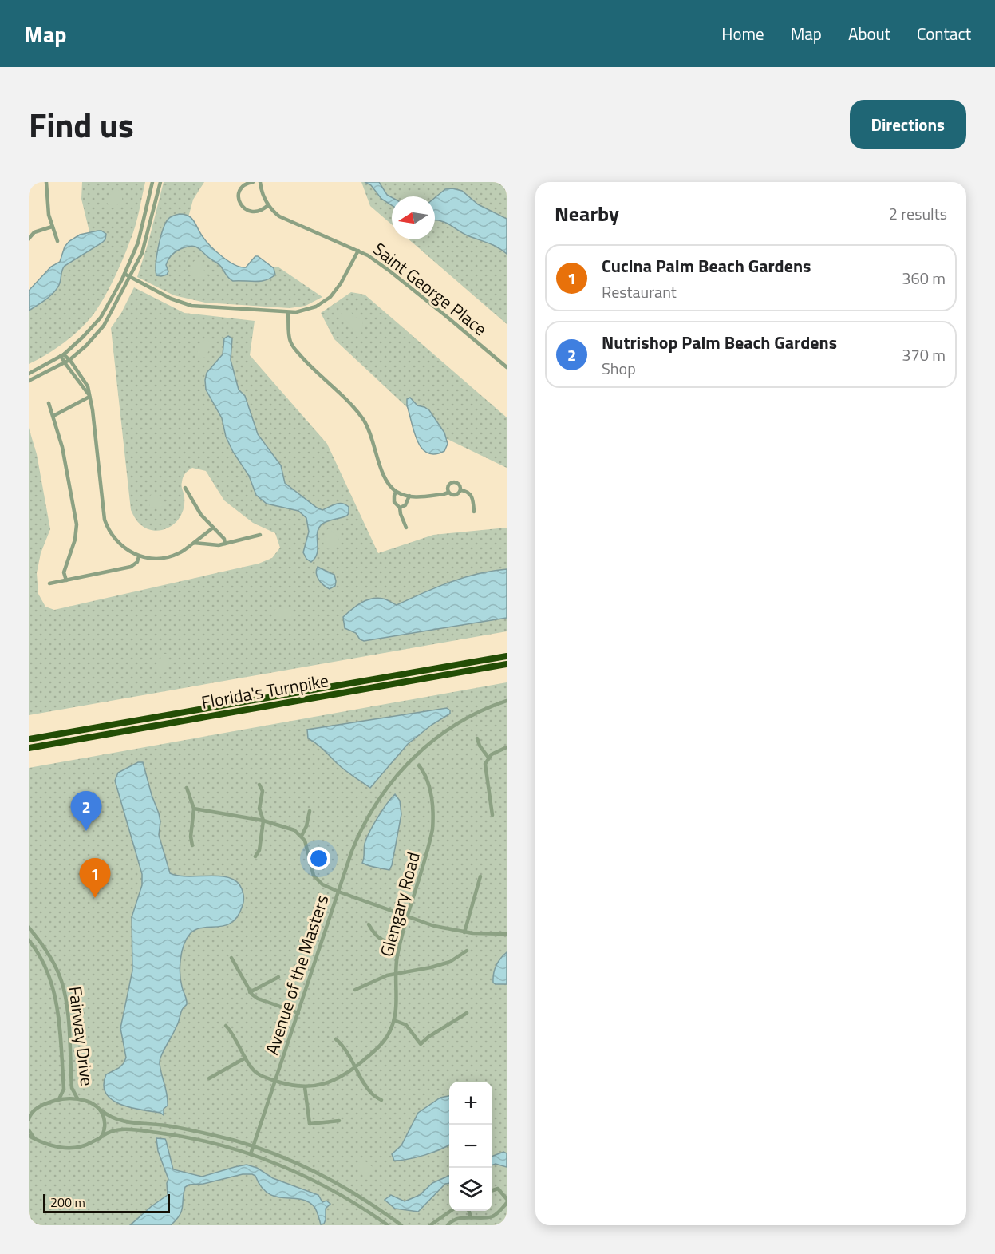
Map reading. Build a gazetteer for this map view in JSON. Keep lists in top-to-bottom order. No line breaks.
{"streets":{"highway":["Florida's Turnpike"],"street":["Saint George Place","Glengary Road","Avenue of the Masters","Fairway Drive"]},"crossings":[["Glengary Road","Avenue of the Masters"]],"scale_bar":"200 m","north":"left","page":{"header":"Map","nav":["Home","Map","About","Contact"],"title":"Find us","buttons":"Directions","heading":["Nearby","2 results"],"list":[{"mark":"1","name":"Cucina Palm Beach Gardens","note":"Restaurant","value":"360 m"},{"mark":"2","name":"Nutrishop Palm Beach Gardens","note":"Shop","value":"370 m"}],"pins":["2","1"],"map_buttons":["+","−"],"scale":"200 m"}}
